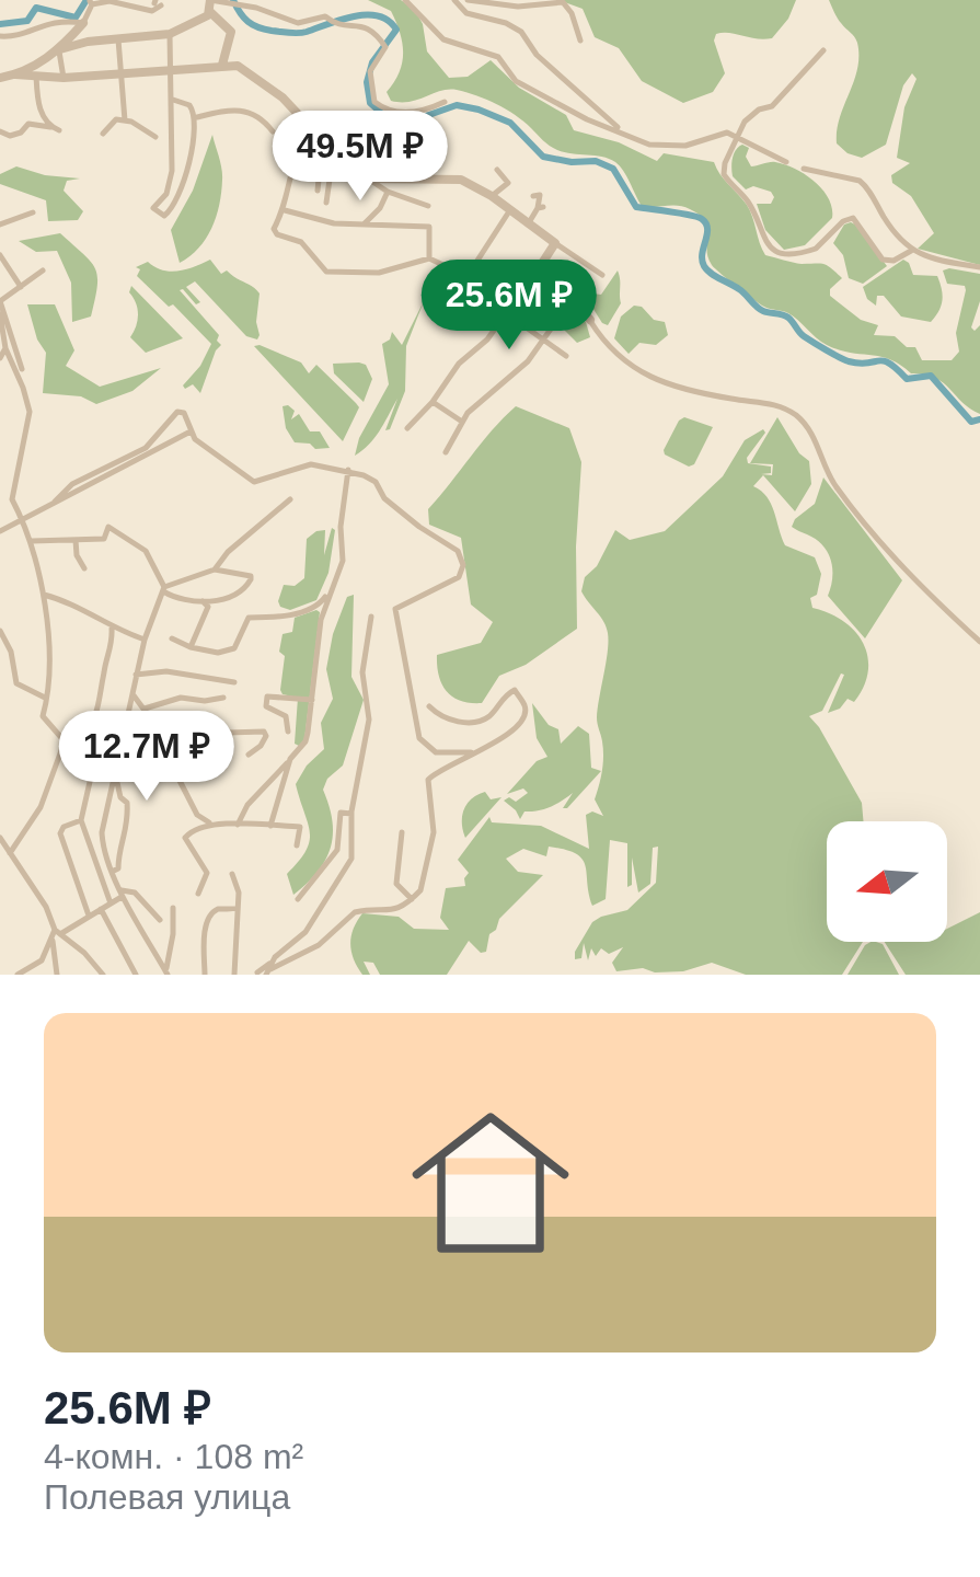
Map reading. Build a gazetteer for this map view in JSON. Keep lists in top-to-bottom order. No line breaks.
{"north":"left","page":{"price":["49.5M ₽","25.6M ₽","12.7M ₽"],"list":[{"name":"25.6M ₽","note":"4-комн. · 108 m² · Полевая улица"}]}}
